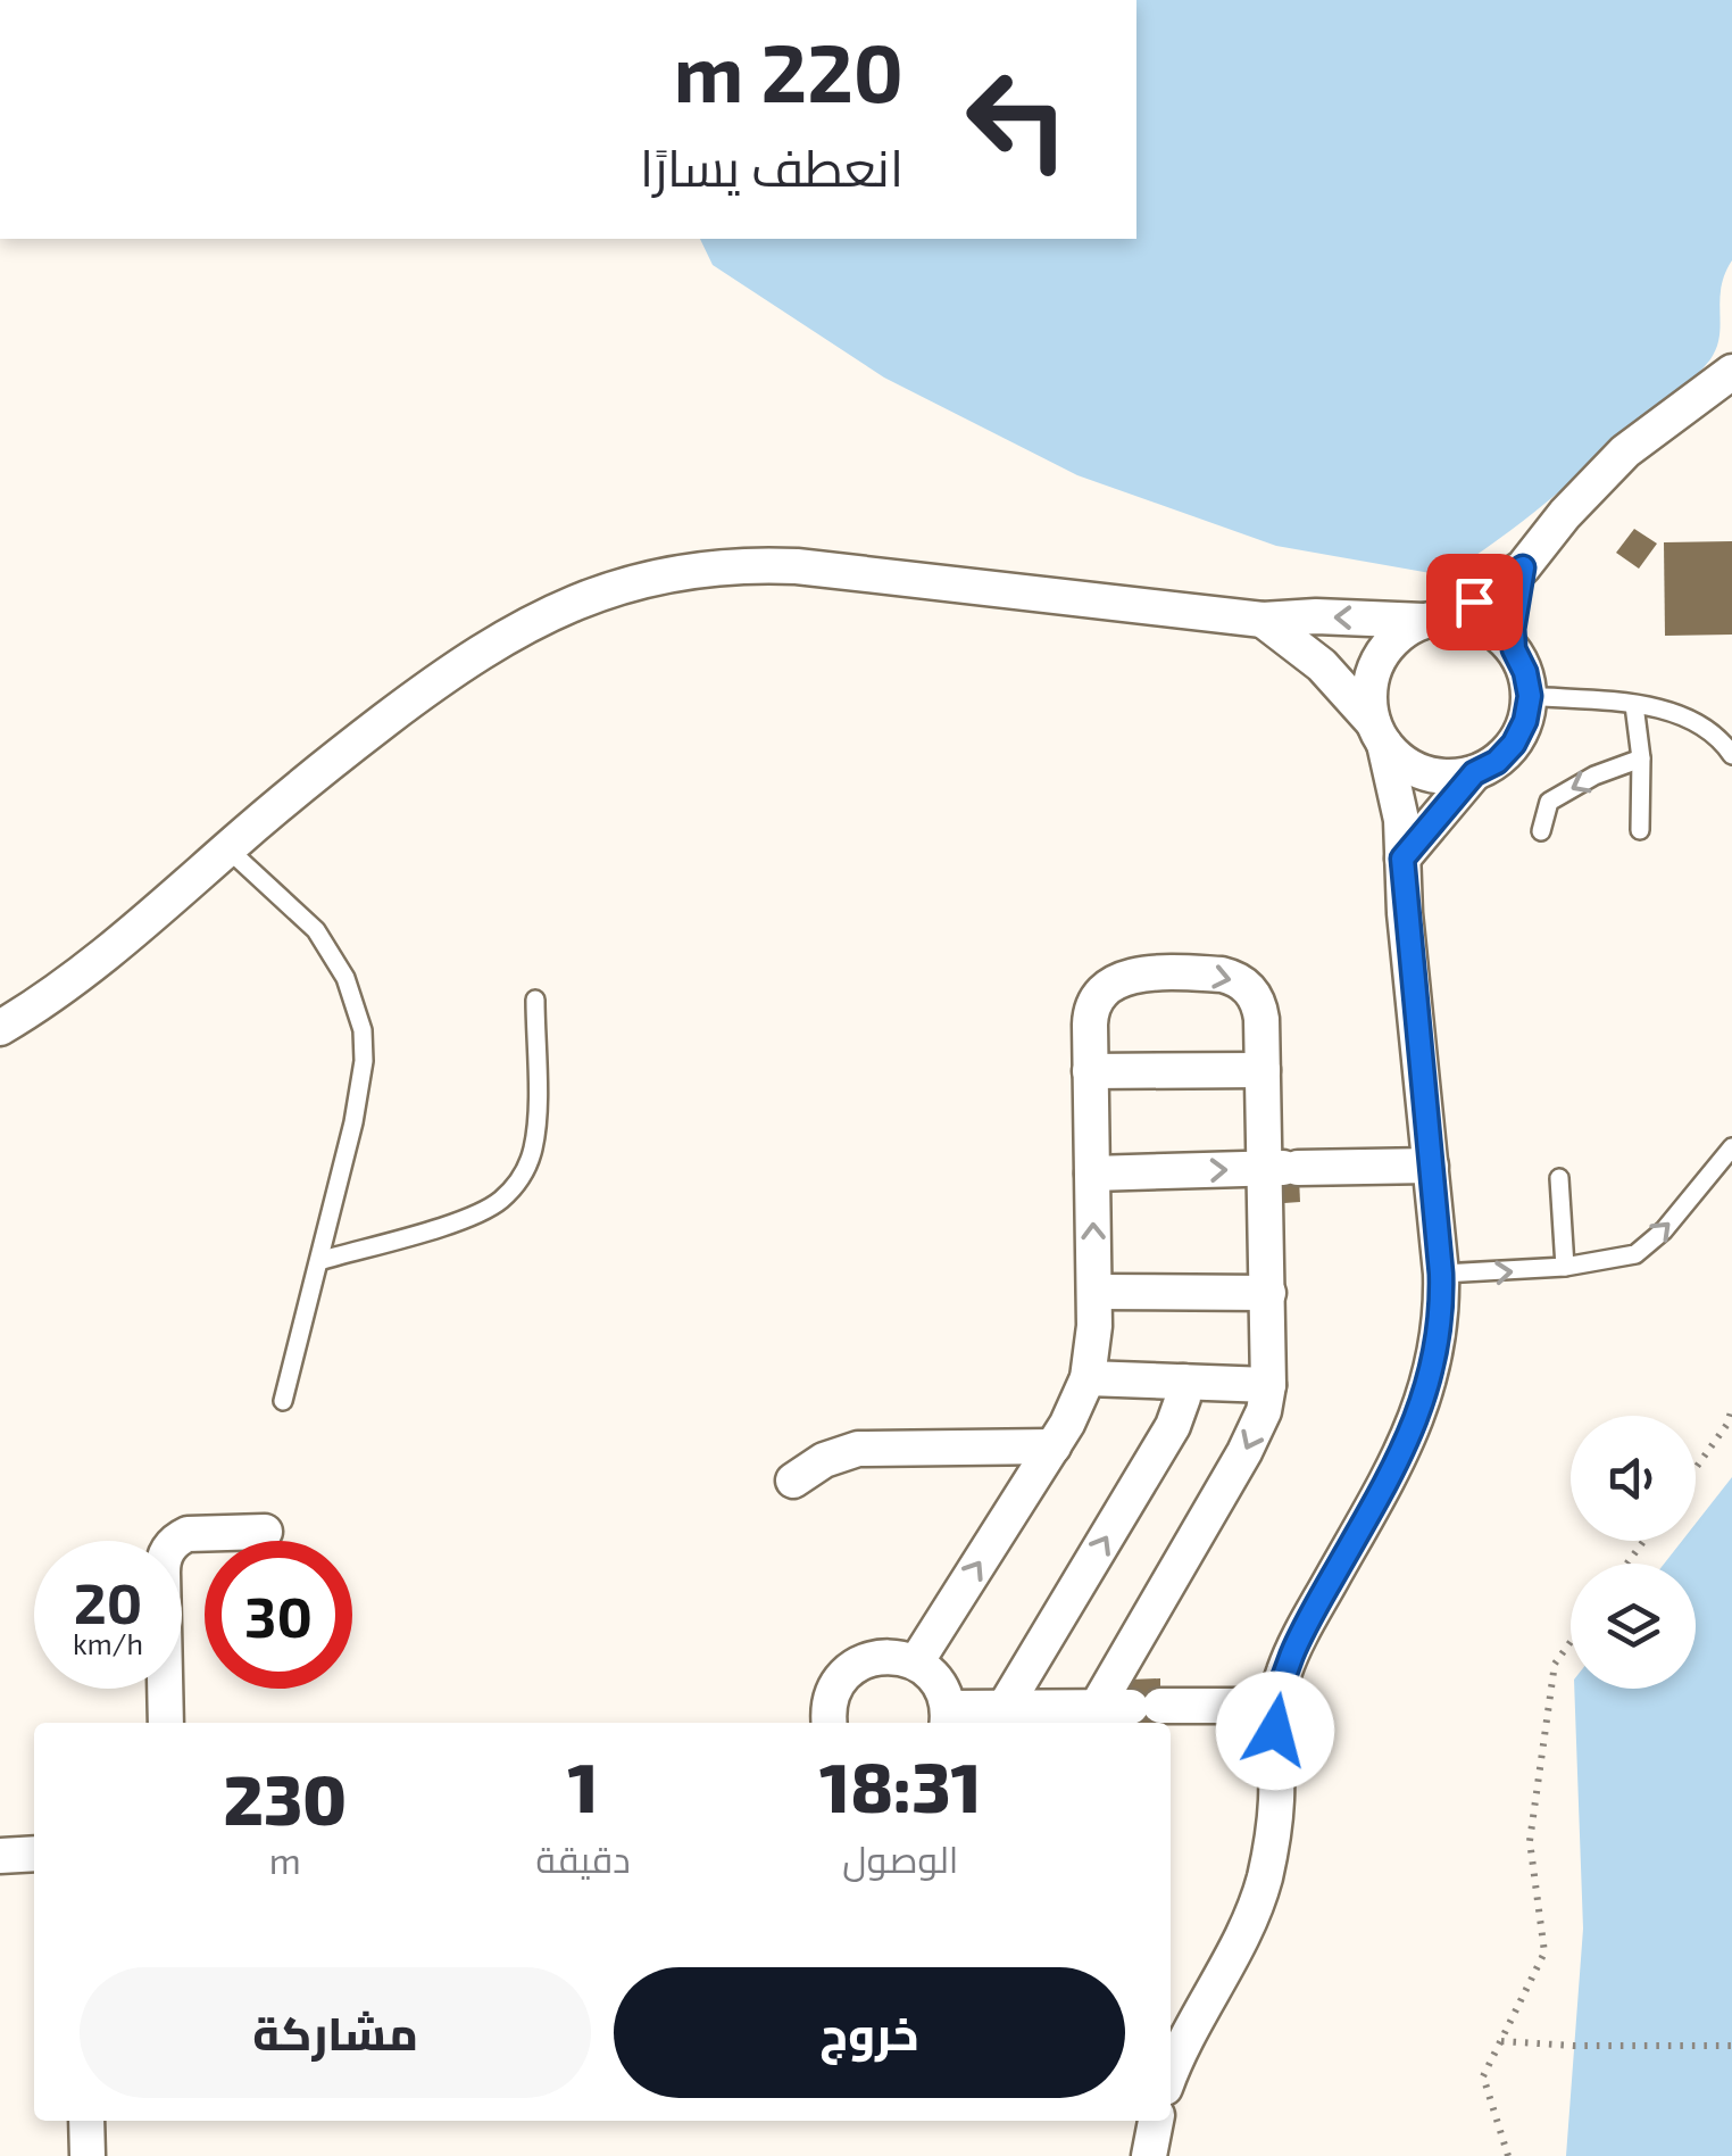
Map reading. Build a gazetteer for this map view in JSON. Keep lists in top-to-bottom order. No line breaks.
{"page":{"turn":["220 m","انعطف يسارًا"],"speed":"20 km/h","limit":"30","eta":["18:31","الوصول","1","دقيقة","230","m"],"buttons":["خروج","مشاركة"]}}
